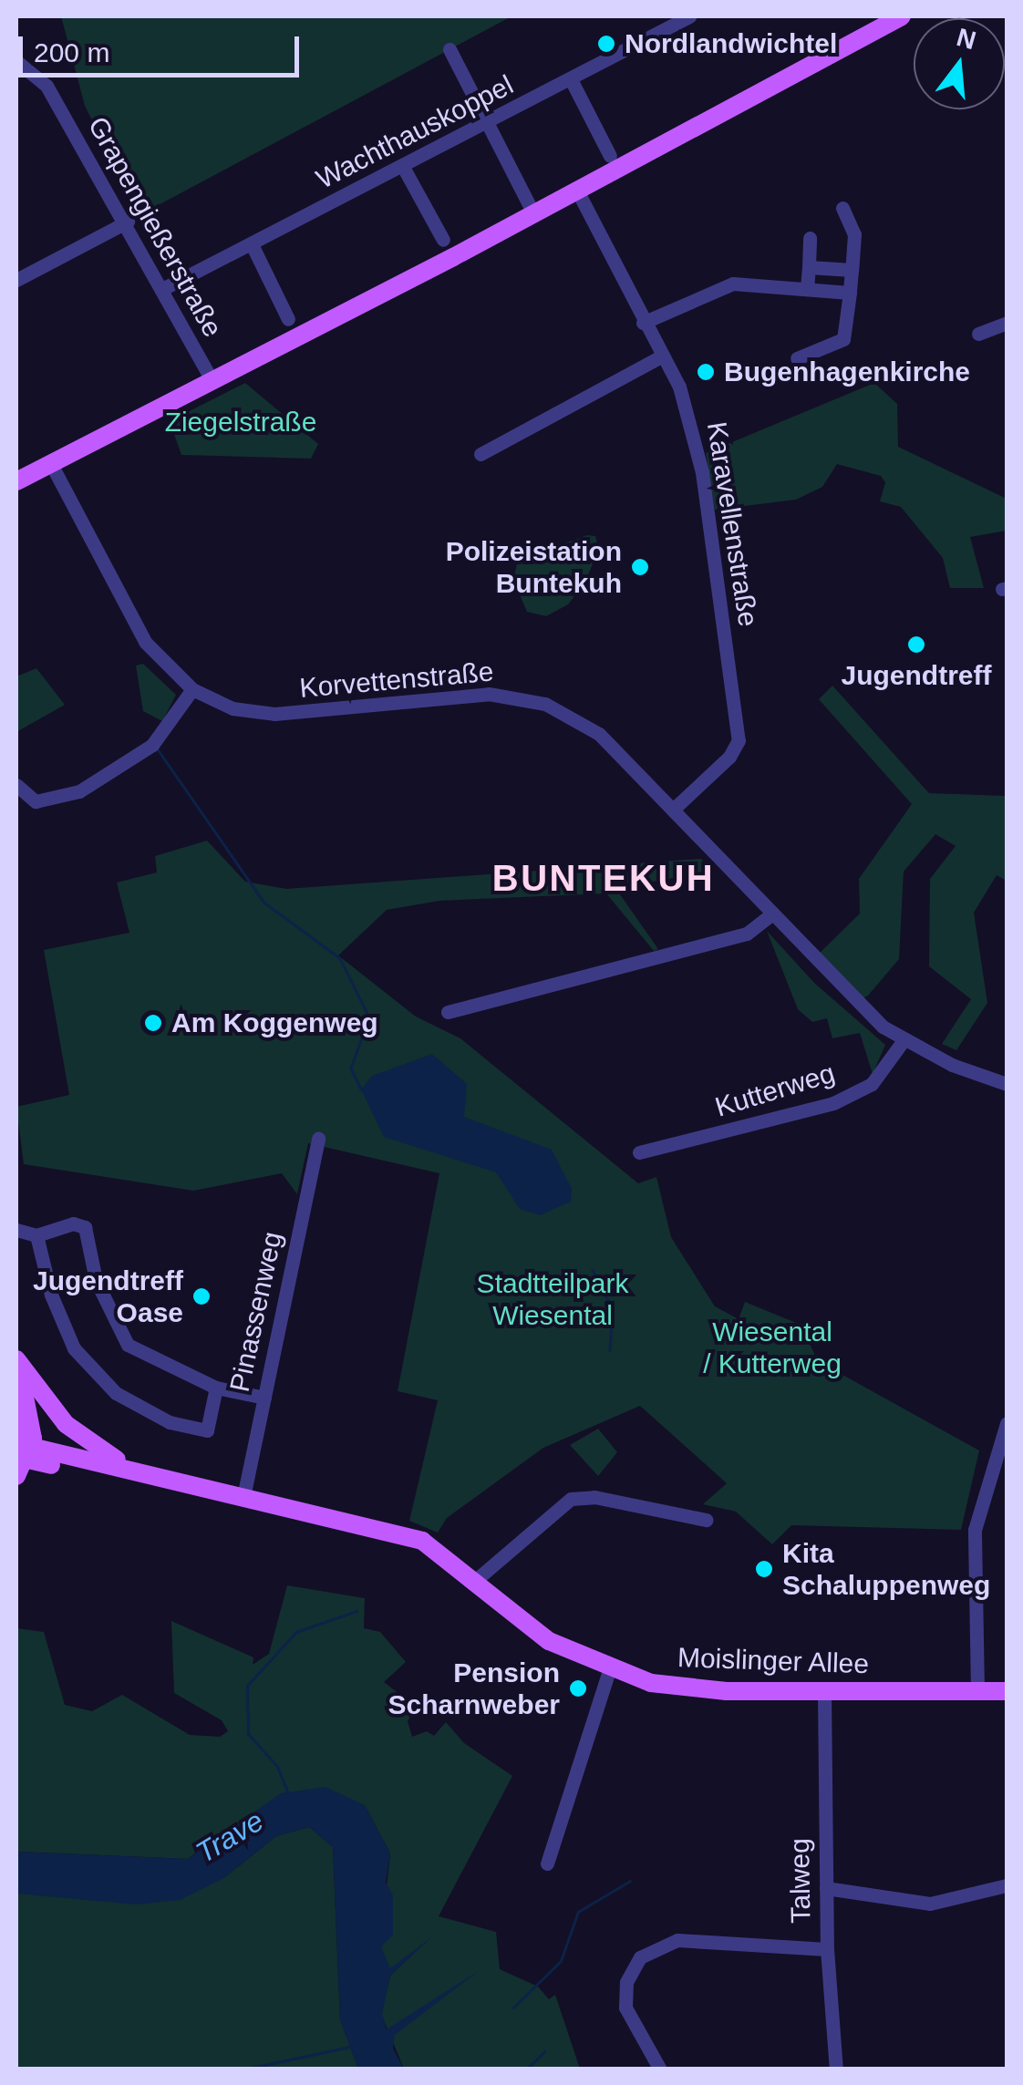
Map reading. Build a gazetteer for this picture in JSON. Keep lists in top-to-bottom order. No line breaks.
{"streets":{"main road":["Moislinger Allee"],"street":["Wachthauskoppel","Grapengießerstraße","Karavellenstraße","Korvettenstraße","Kutterweg","Pinassenweg","Talweg"]},"crossings":[["Wachthauskoppel","Grapengießerstraße"],["Karavellenstraße","Korvettenstraße"],["Korvettenstraße","Kutterweg"],["Pinassenweg","Moislinger Allee"],["Moislinger Allee","Talweg"]],"districts":["BUNTEKUH"],"water":["Trave"],"parks":["Ziegelstraße","Stadtteilpark Wiesental","Wiesental / Kutterweg"],"places":["Nordlandwichtel","Bugenhagenkirche","Polizeistation Buntekuh","Jugendtreff","Am Koggenweg","Jugendtreff Oase","Kita Schaluppenweg","Pension Scharnweber"],"scale_bar":"200 m","north":"top"}
